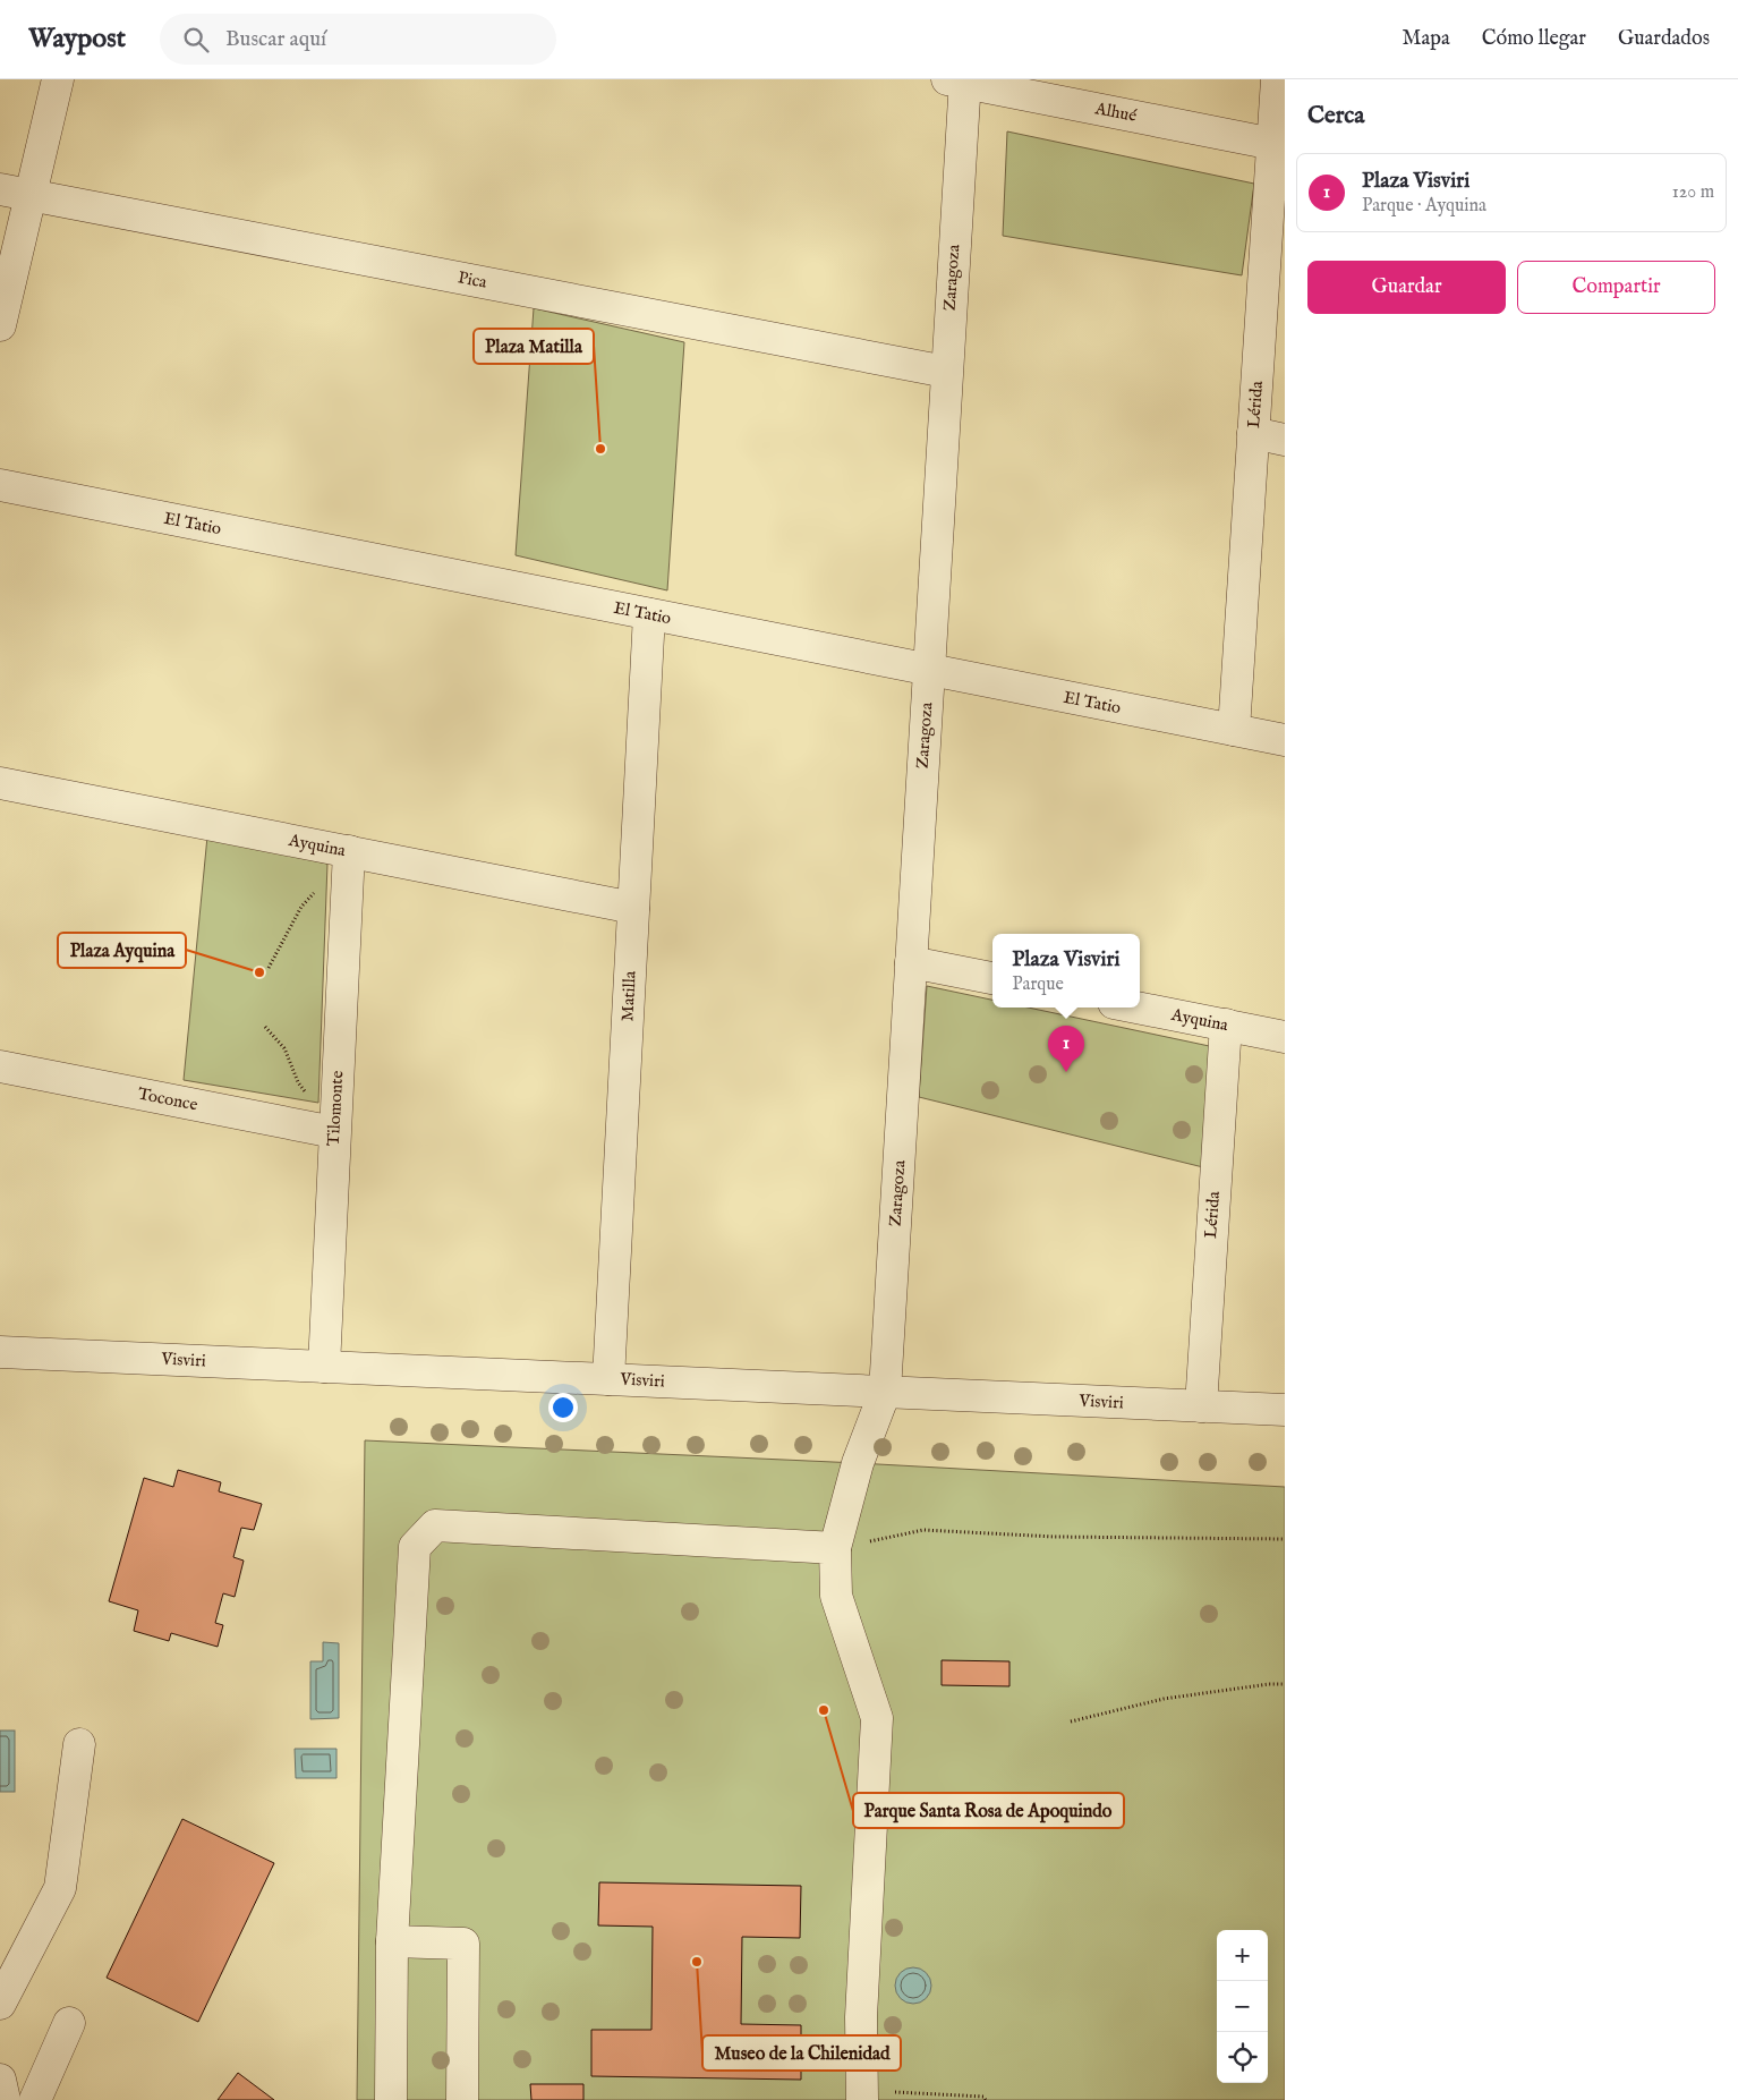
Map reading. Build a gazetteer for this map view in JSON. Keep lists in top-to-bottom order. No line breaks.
{"streets":{"street":["Alhué","Zaragoza","Pica","Lérida","El Tatio","Ayquina","Matilla","Toconce","Tilomonte","Visviri"]},"crossings":[["Alhué","Zaragoza"],["Alhué","Lérida"],["Zaragoza","Pica"],["Zaragoza","El Tatio"],["Zaragoza","Visviri"],["Lérida","El Tatio"],["Lérida","Ayquina"],["Lérida","Visviri"],["El Tatio","Matilla"],["Ayquina","Matilla"],["Ayquina","Tilomonte"],["Matilla","Visviri"],["Toconce","Tilomonte"],["Tilomonte","Visviri"]],"places":["Plaza Matilla","Plaza Ayquina","Parque Santa Rosa de Apoquindo","Museo de la Chilenidad"],"page":{"header":"Waypost","search":"Buscar aquí","nav":["Mapa","Cómo llegar","Guardados"],"heading":"Cerca","list":[{"mark":"1","name":"Plaza Visviri","note":"Parque · Ayquina","value":"120 m"}],"buttons":["Guardar","Compartir"],"popup":["Plaza Visviri","Parque"],"pins":"1","map_buttons":["+","−"]}}
